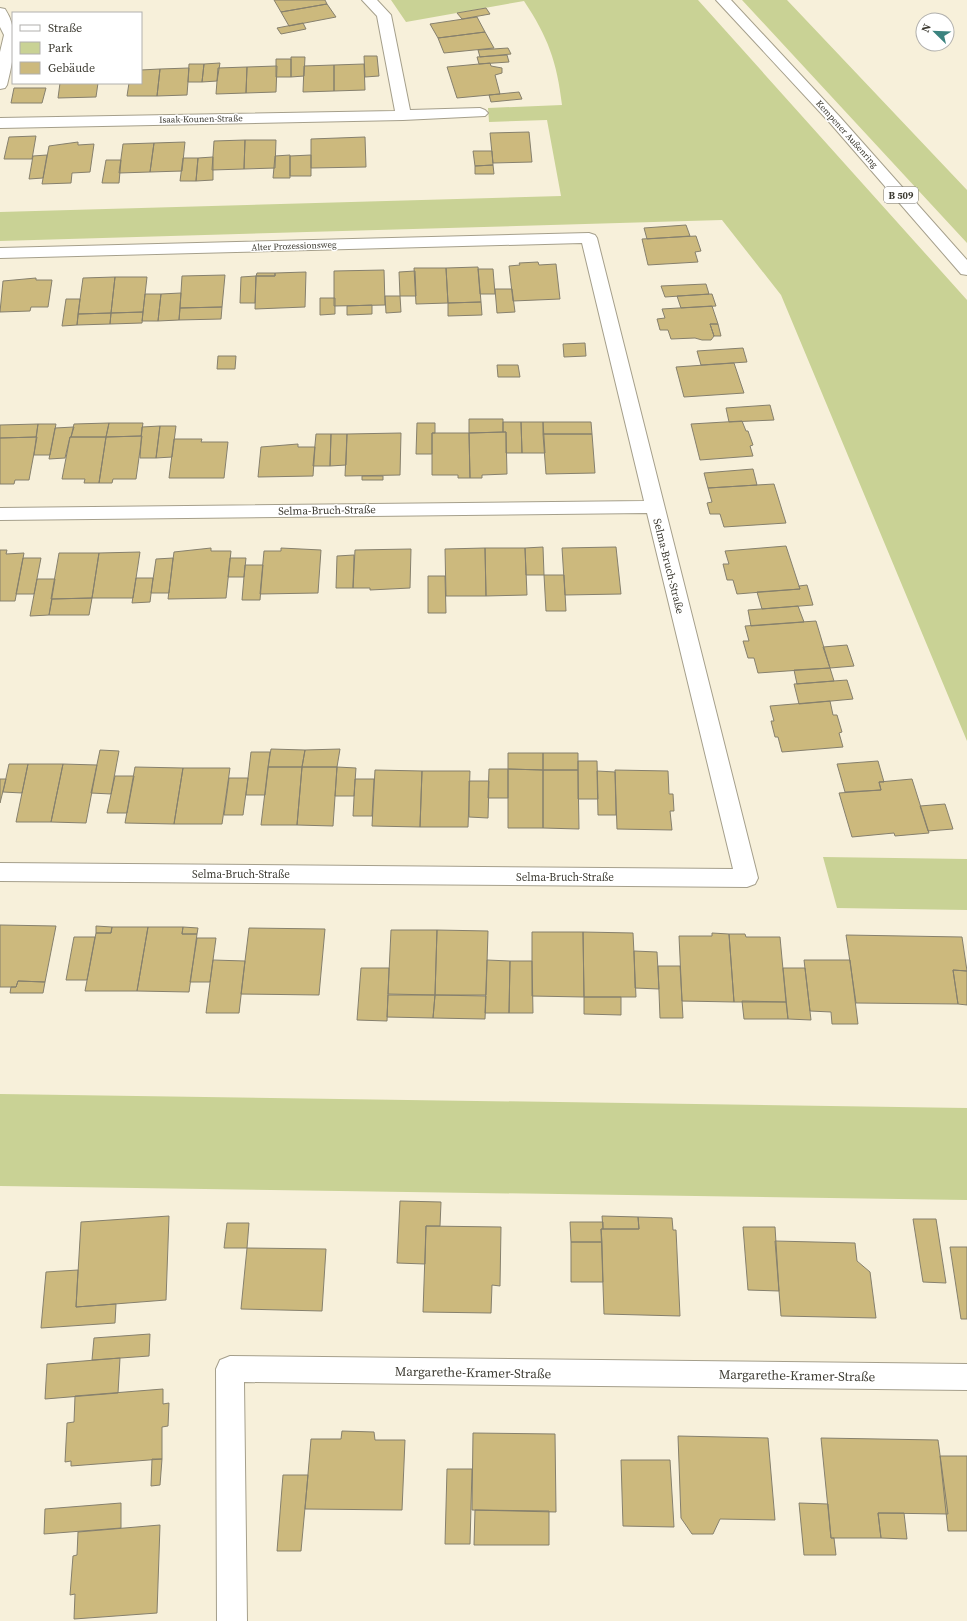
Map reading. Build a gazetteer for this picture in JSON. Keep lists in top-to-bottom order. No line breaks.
{"streets":{"street":["Isaak-Kounen-Straße","Kempener Außenring","B 509","Alter Prozessionsweg","Selma-Bruch-Straße","Margarethe-Kramer-Straße"]},"crossings":[["Alter Prozessionsweg","Selma-Bruch-Straße"]],"legend":["Straße","Park","Gebäude"],"north":"top left"}
